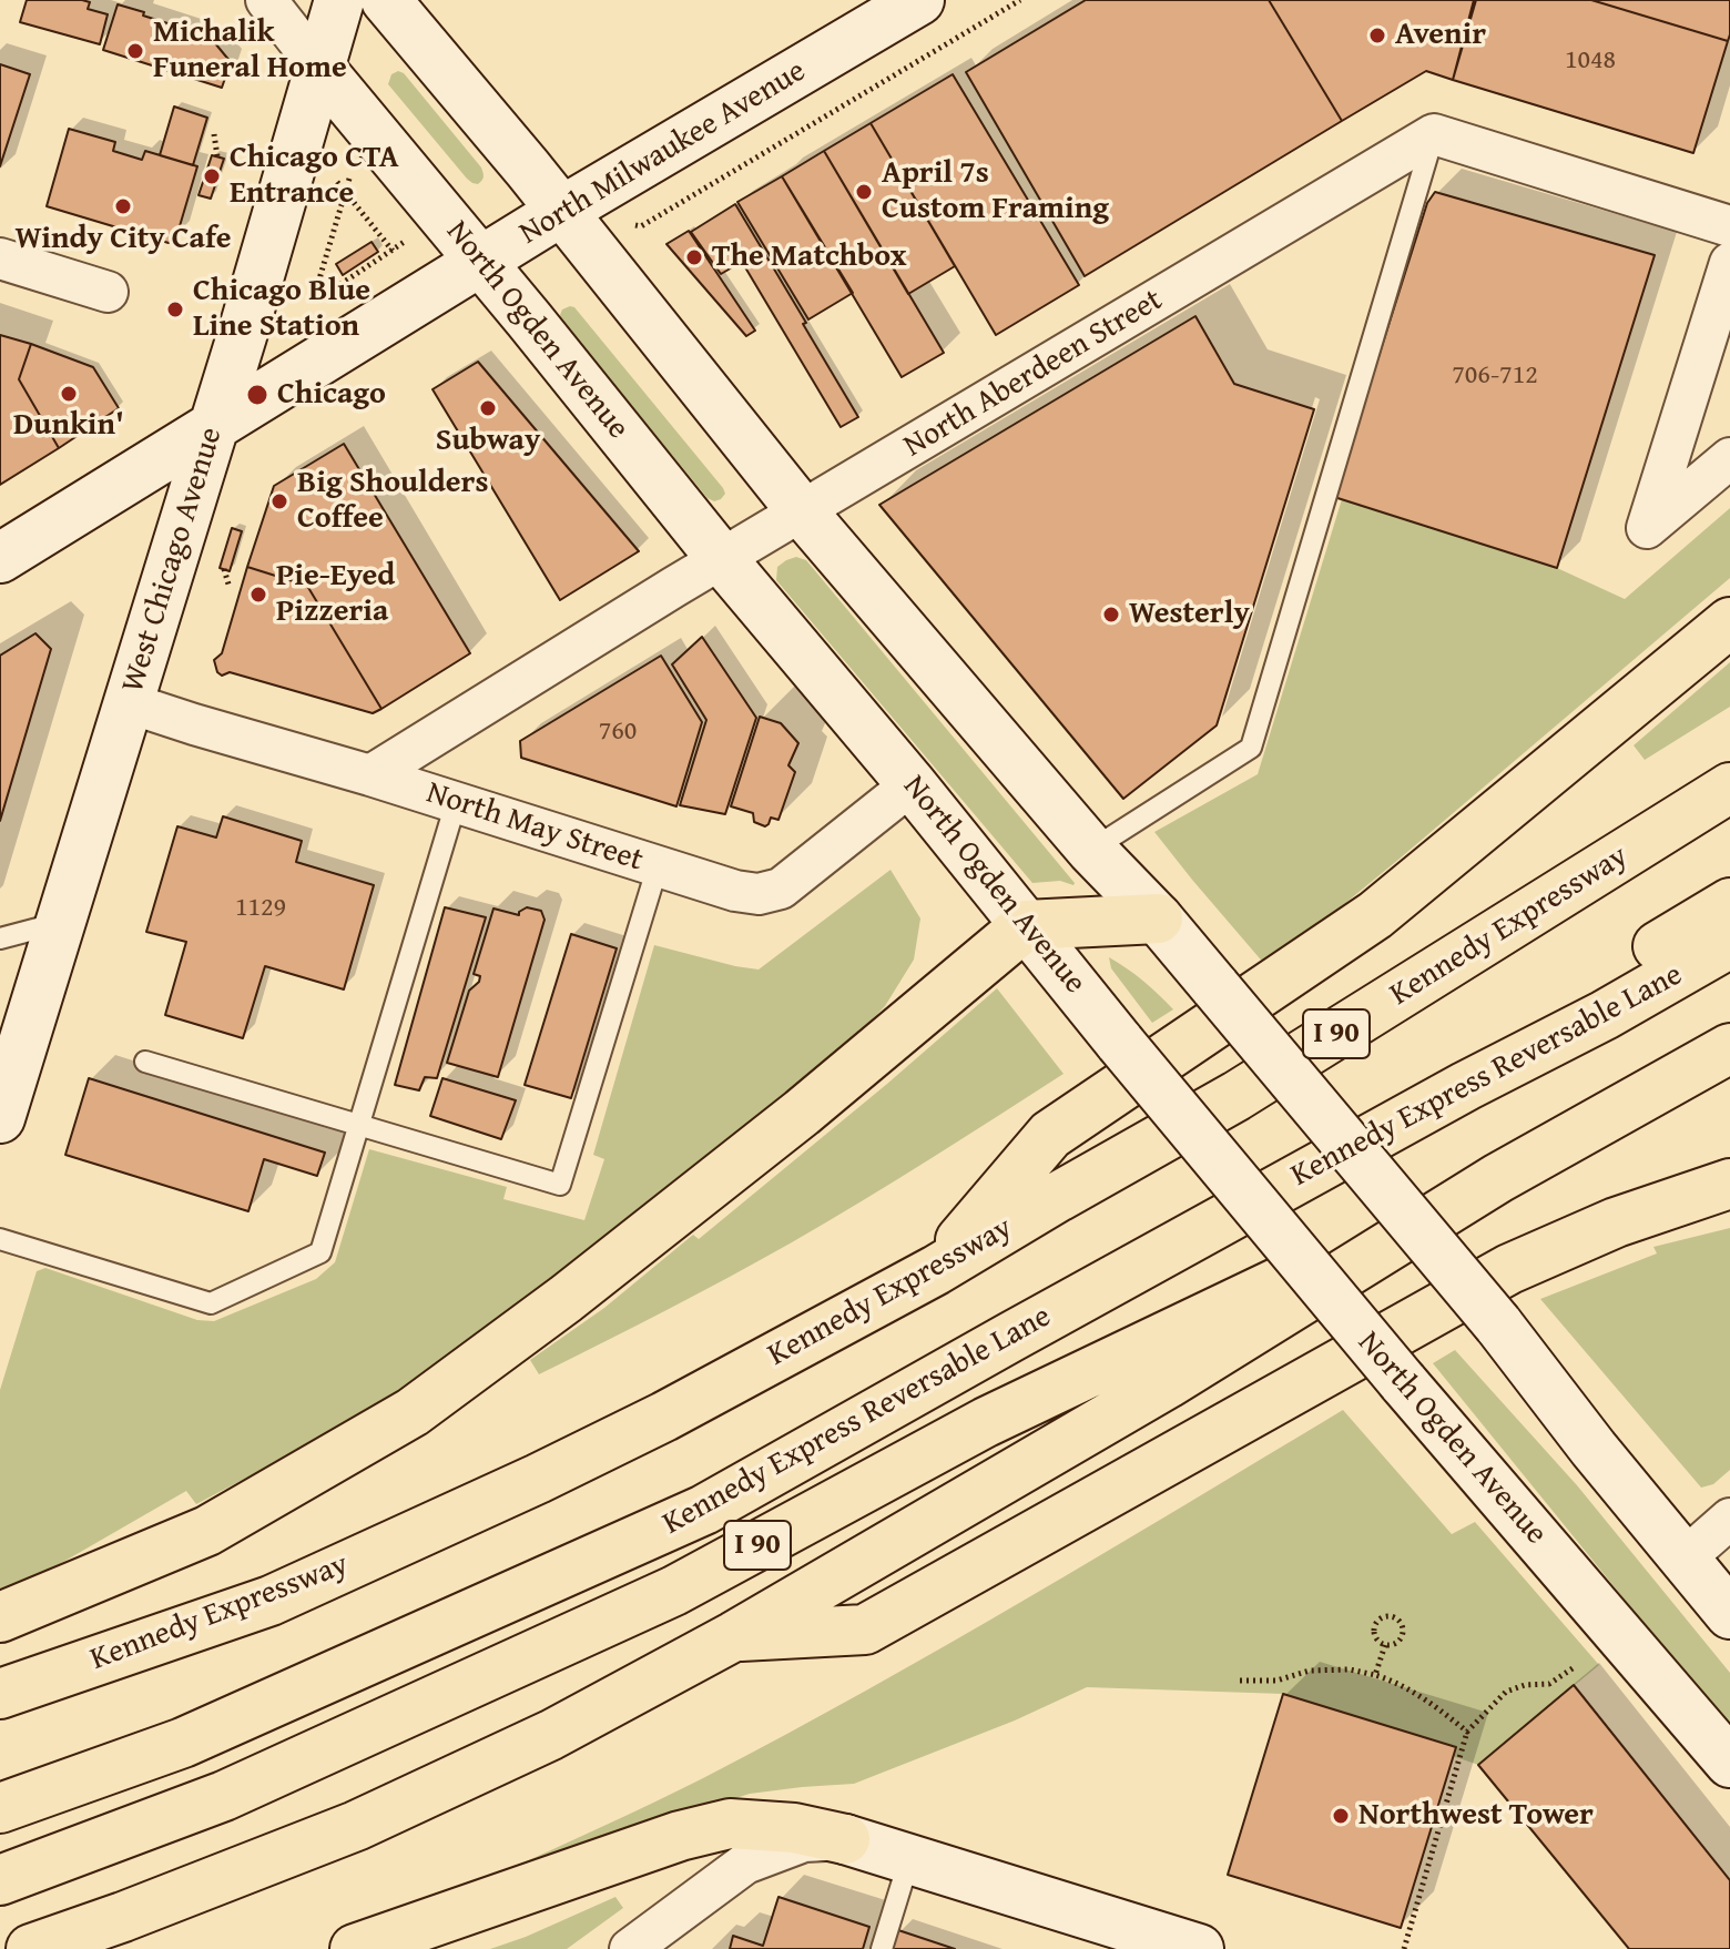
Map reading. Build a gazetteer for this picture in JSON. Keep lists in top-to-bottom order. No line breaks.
{"streets":{"highway":["Kennedy Expressway","I 90","Kennedy Express Reversable Lane"],"main road":["North Milwaukee Avenue","North Ogden Avenue","West Chicago Avenue"],"street":["North Aberdeen Street","North May Street"]},"crossings":[["North Milwaukee Avenue","North Ogden Avenue"],["North Milwaukee Avenue","West Chicago Avenue"],["North Ogden Avenue","North Aberdeen Street"],["North Ogden Avenue","West Chicago Avenue"],["North Ogden Avenue","North May Street"],["North Aberdeen Street","North May Street"],["West Chicago Avenue","North May Street"],["I 90","Kennedy Express Reversable Lane"]],"places":["Avenir","Michalik Funeral Home","Chicago CTA Entrance","April 7s Custom Framing","Windy City Cafe","The Matchbox","Chicago Blue Line Station","Dunkin'","Chicago","Subway","Big Shoulders Coffee","Pie-Eyed Pizzeria","Westerly","Northwest Tower"],"house_numbers":["1048","706-712","760","1129"]}
